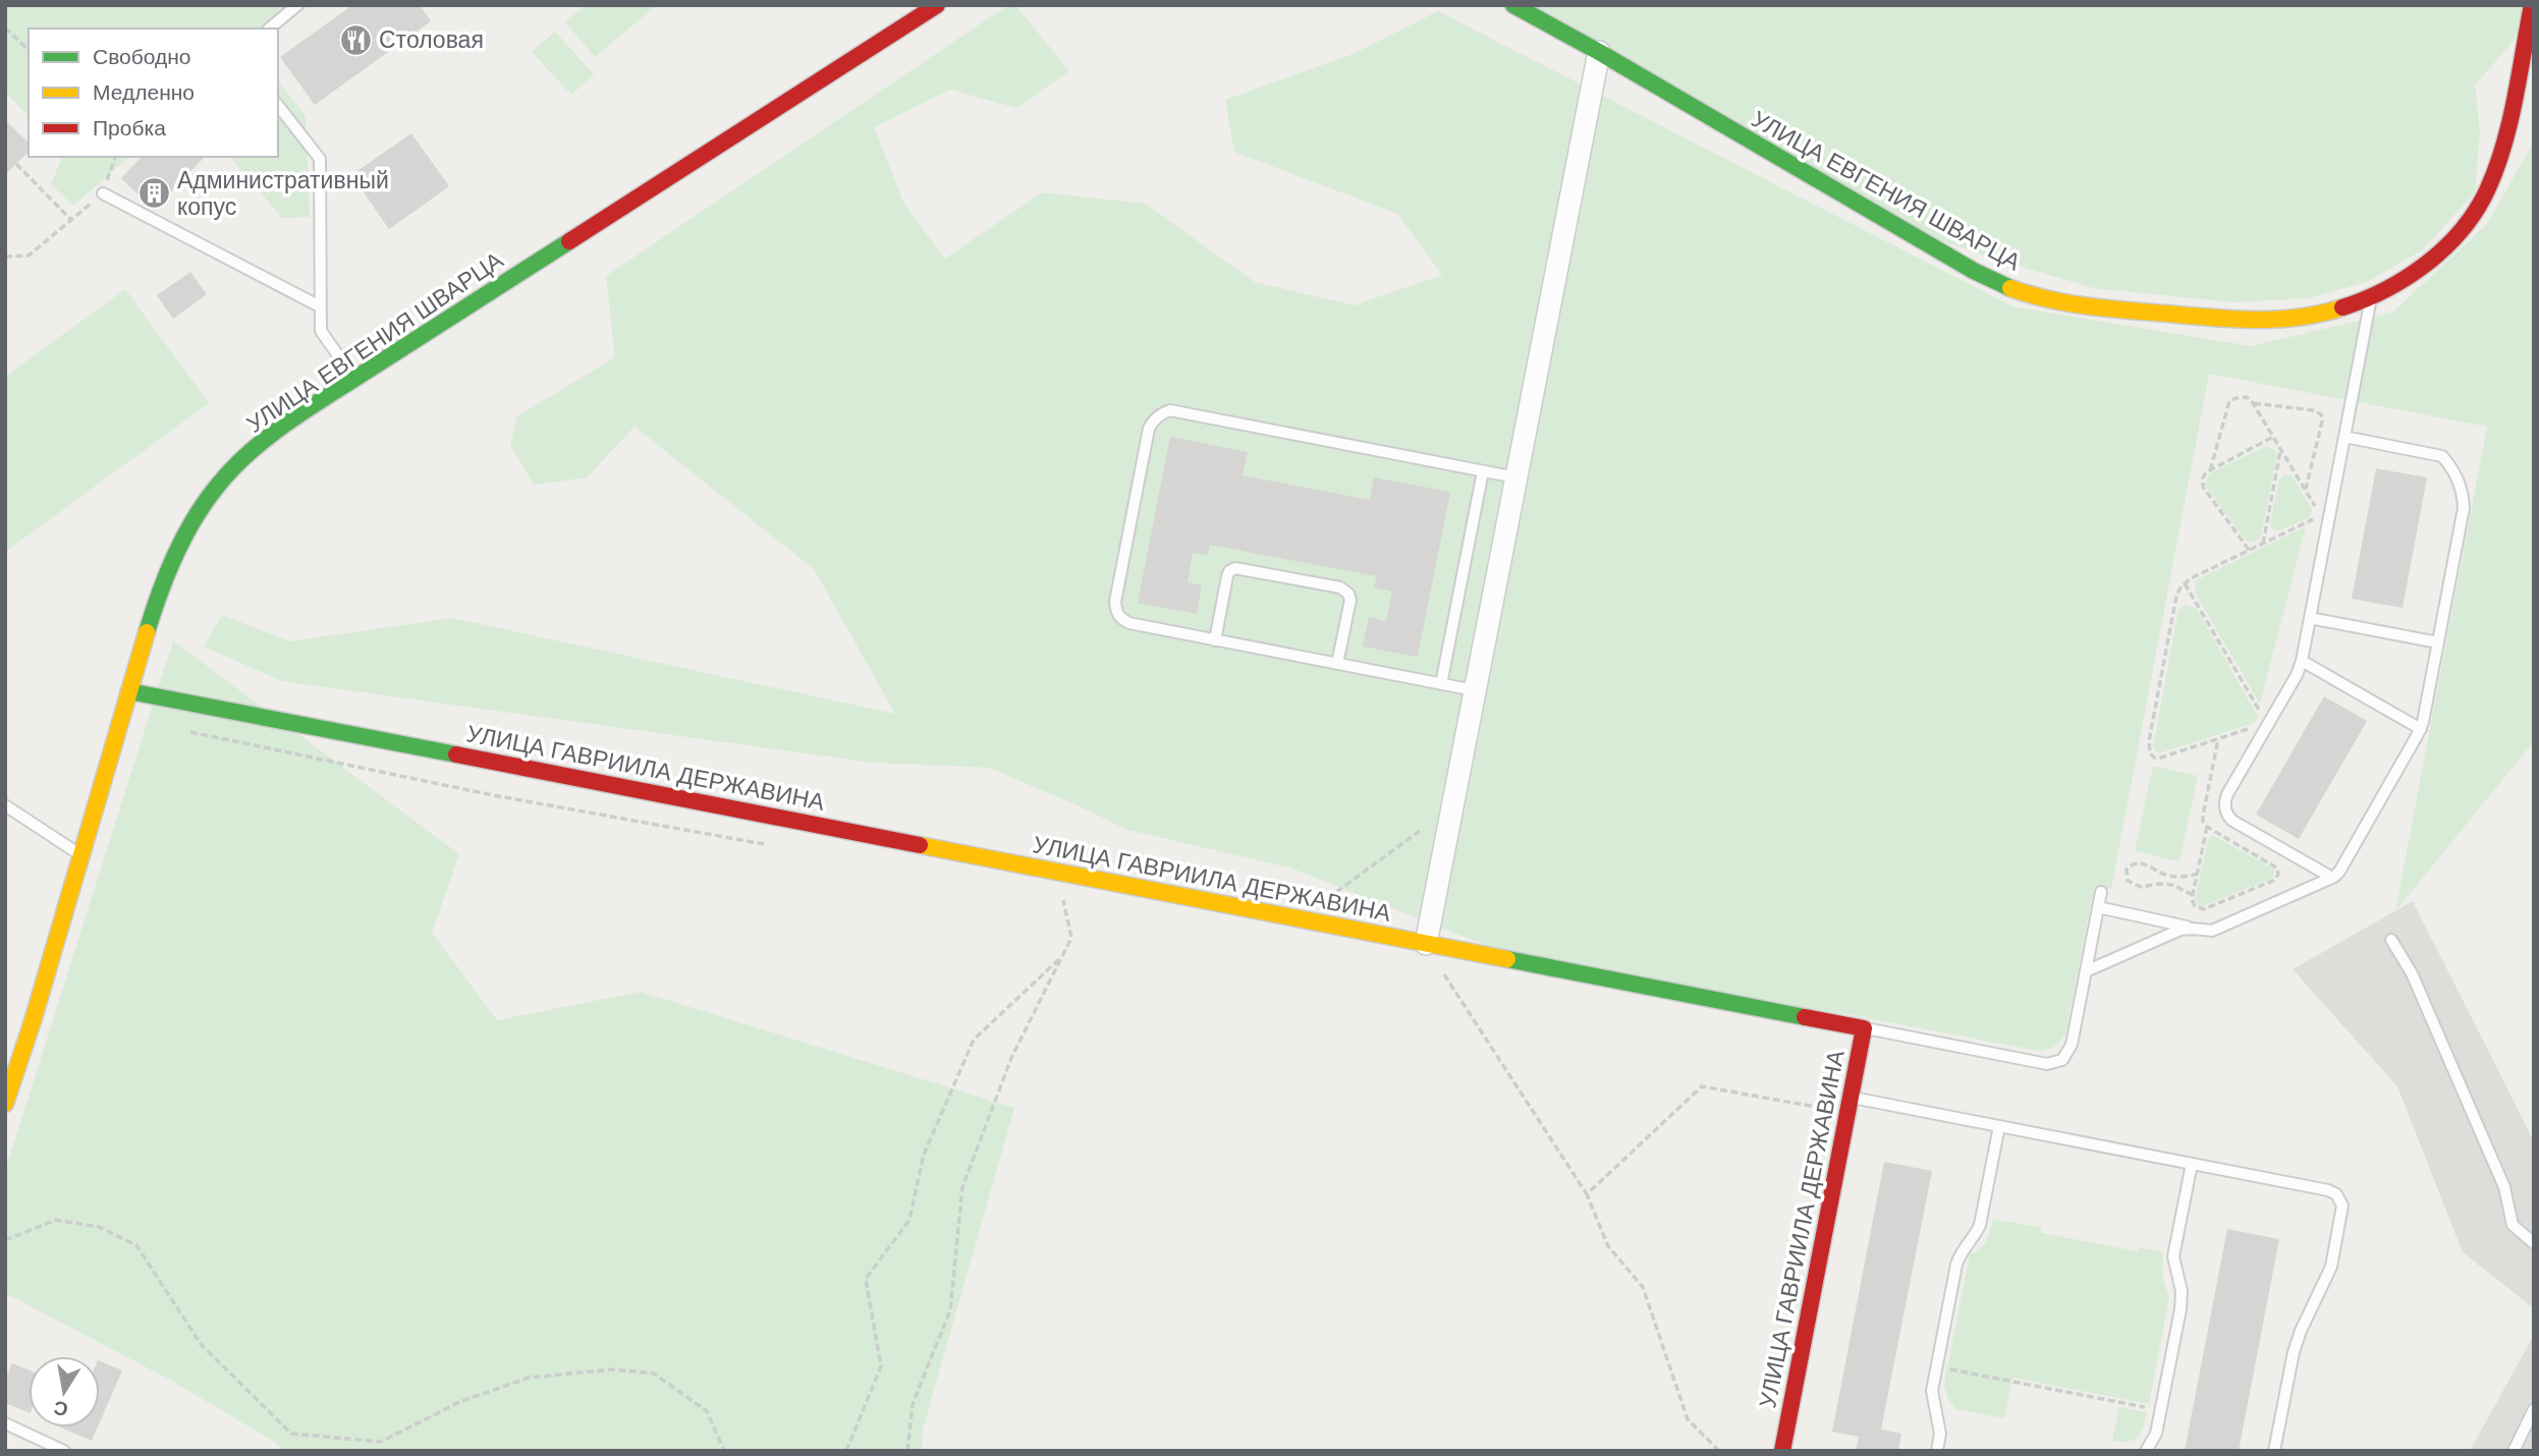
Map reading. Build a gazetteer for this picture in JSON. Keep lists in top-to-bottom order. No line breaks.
{"streets":{"street":["УЛИЦА ЕВГЕНИЯ ШВАРЦА","УЛИЦА ГАВРИИЛА ДЕРЖАВИНА"]},"crossings":[["УЛИЦА ЕВГЕНИЯ ШВАРЦА","УЛИЦА ГАВРИИЛА ДЕРЖАВИНА"]],"places":{"restaurant":["Столовая"],"building":["Административный копус"]},"legend":["Свободно","Медленно","Пробка"],"north":"bottom"}
